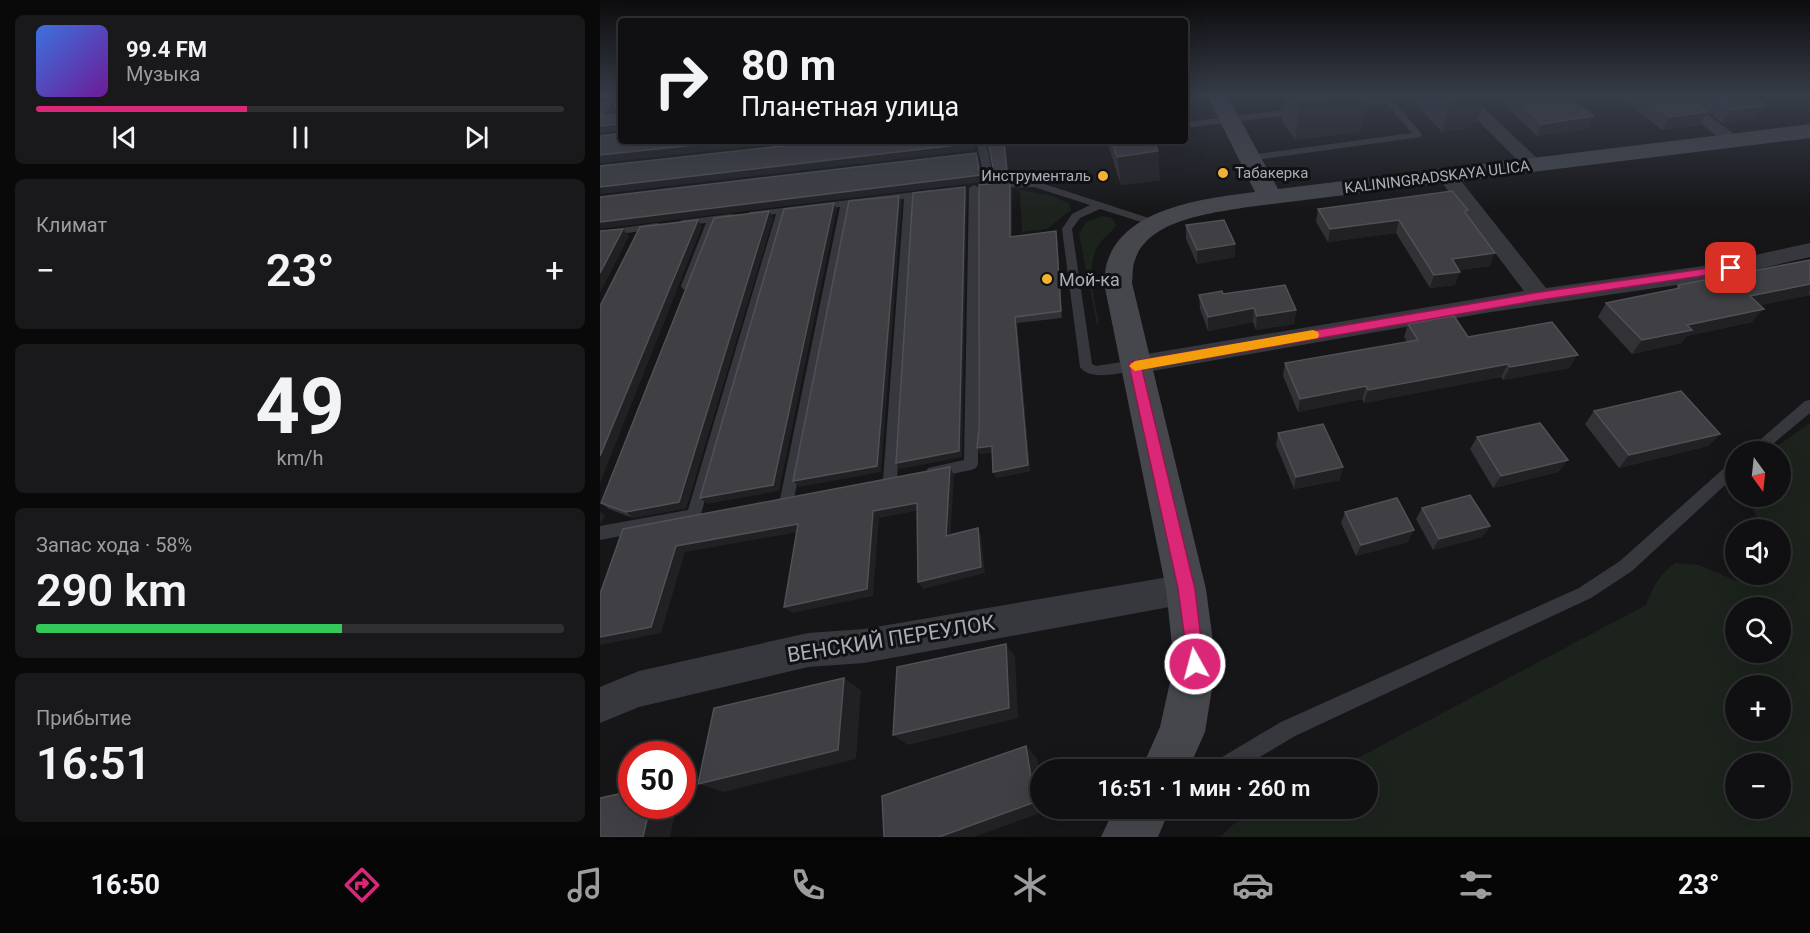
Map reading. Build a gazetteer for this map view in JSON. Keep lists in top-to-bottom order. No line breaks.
{"streets":{"main road":["KALININGRADSKAYA ULICA"],"street":["ВЕНСКИЙ ПЕРЕУЛОК"]},"crossings":[["KALININGRADSKAYA ULICA","ВЕНСКИЙ ПЕРЕУЛОК"]],"places":["Табакерка","Инструменталь","Мой-ка"],"north":"bottom","page":{"turn":["80 m","Планетная улица"],"song":["99.4 FM","Музыка"],"tile":["Климат",["49","km/h"],["Запас хода · 58%","290 km"],["Прибытие","16:51"]],"heat":["−","23°","+"],"map_buttons":["+","−"],"limit":"50","trip":"16:51 · 1 мин · 260 m","tabs":["16:50","23°"]}}
